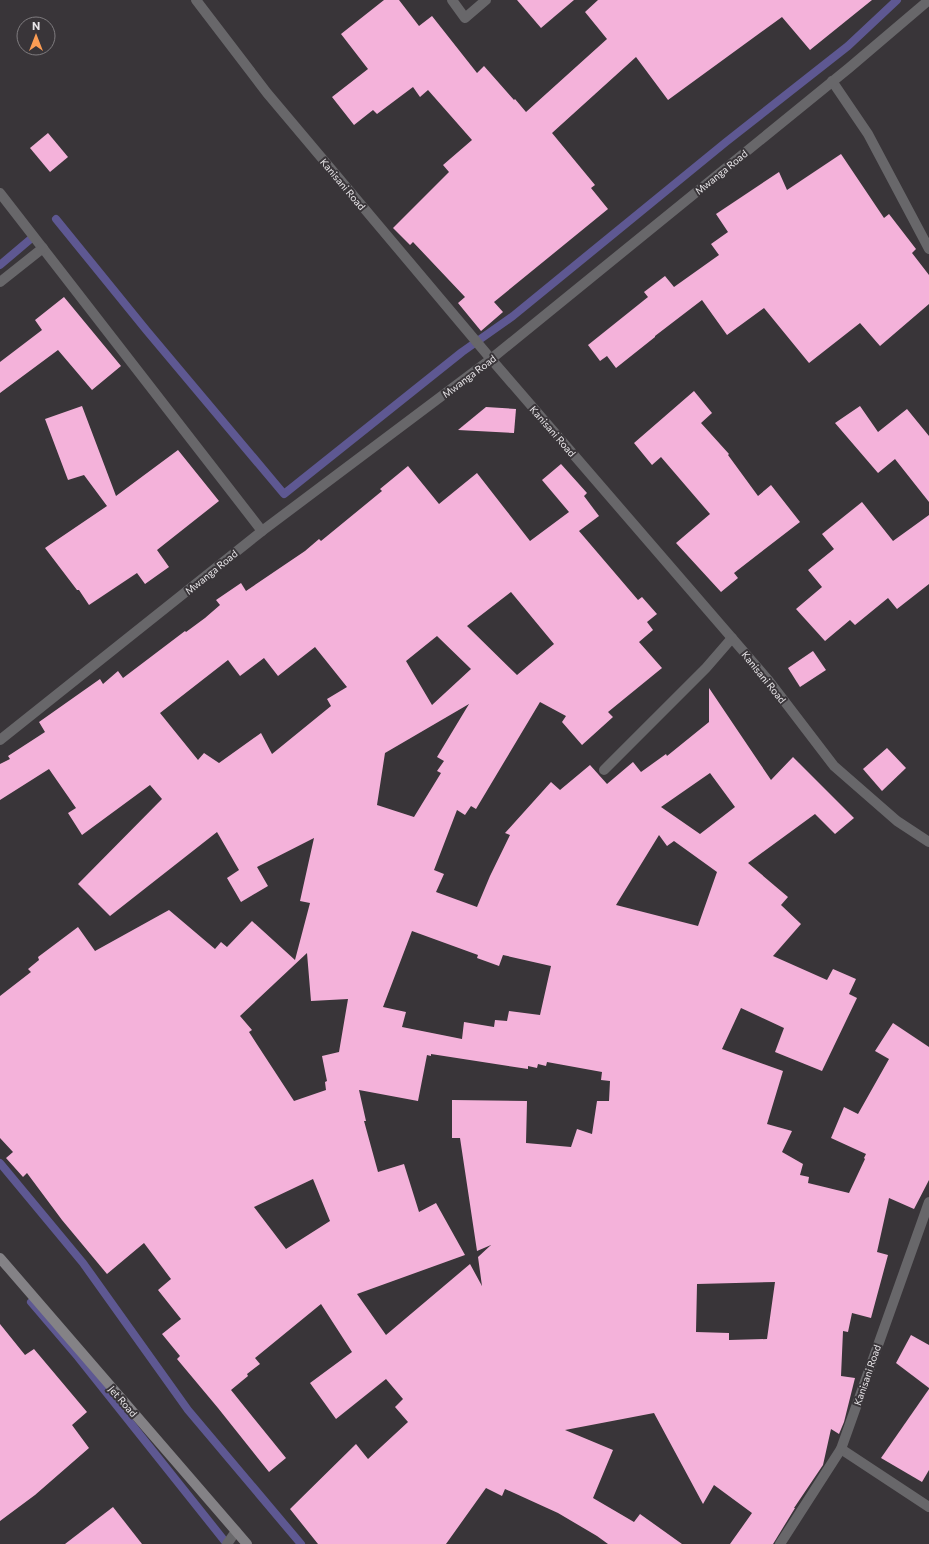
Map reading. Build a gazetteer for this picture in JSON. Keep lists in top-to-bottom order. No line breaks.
{"streets":{"main road":["Jet Road"],"street":["Mwanga Road","Kanisani Road"]},"crossings":[["Mwanga Road","Kanisani Road"]],"north":"top"}
